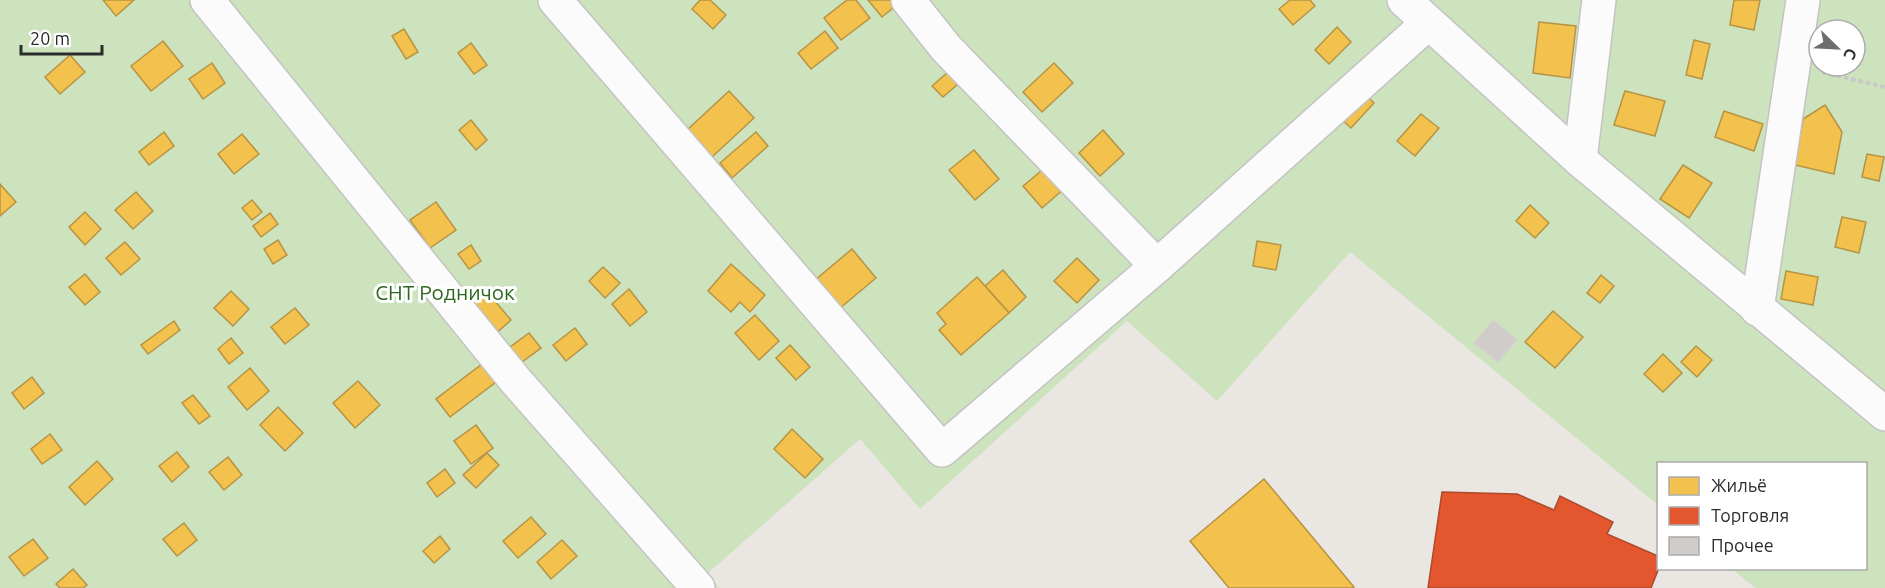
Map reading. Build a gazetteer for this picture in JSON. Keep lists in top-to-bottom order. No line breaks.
{"parks":["СНТ Родничок"],"legend":["Жильё","Торговля","Прочее"],"scale_bar":"20 m","north":"bottom right"}
